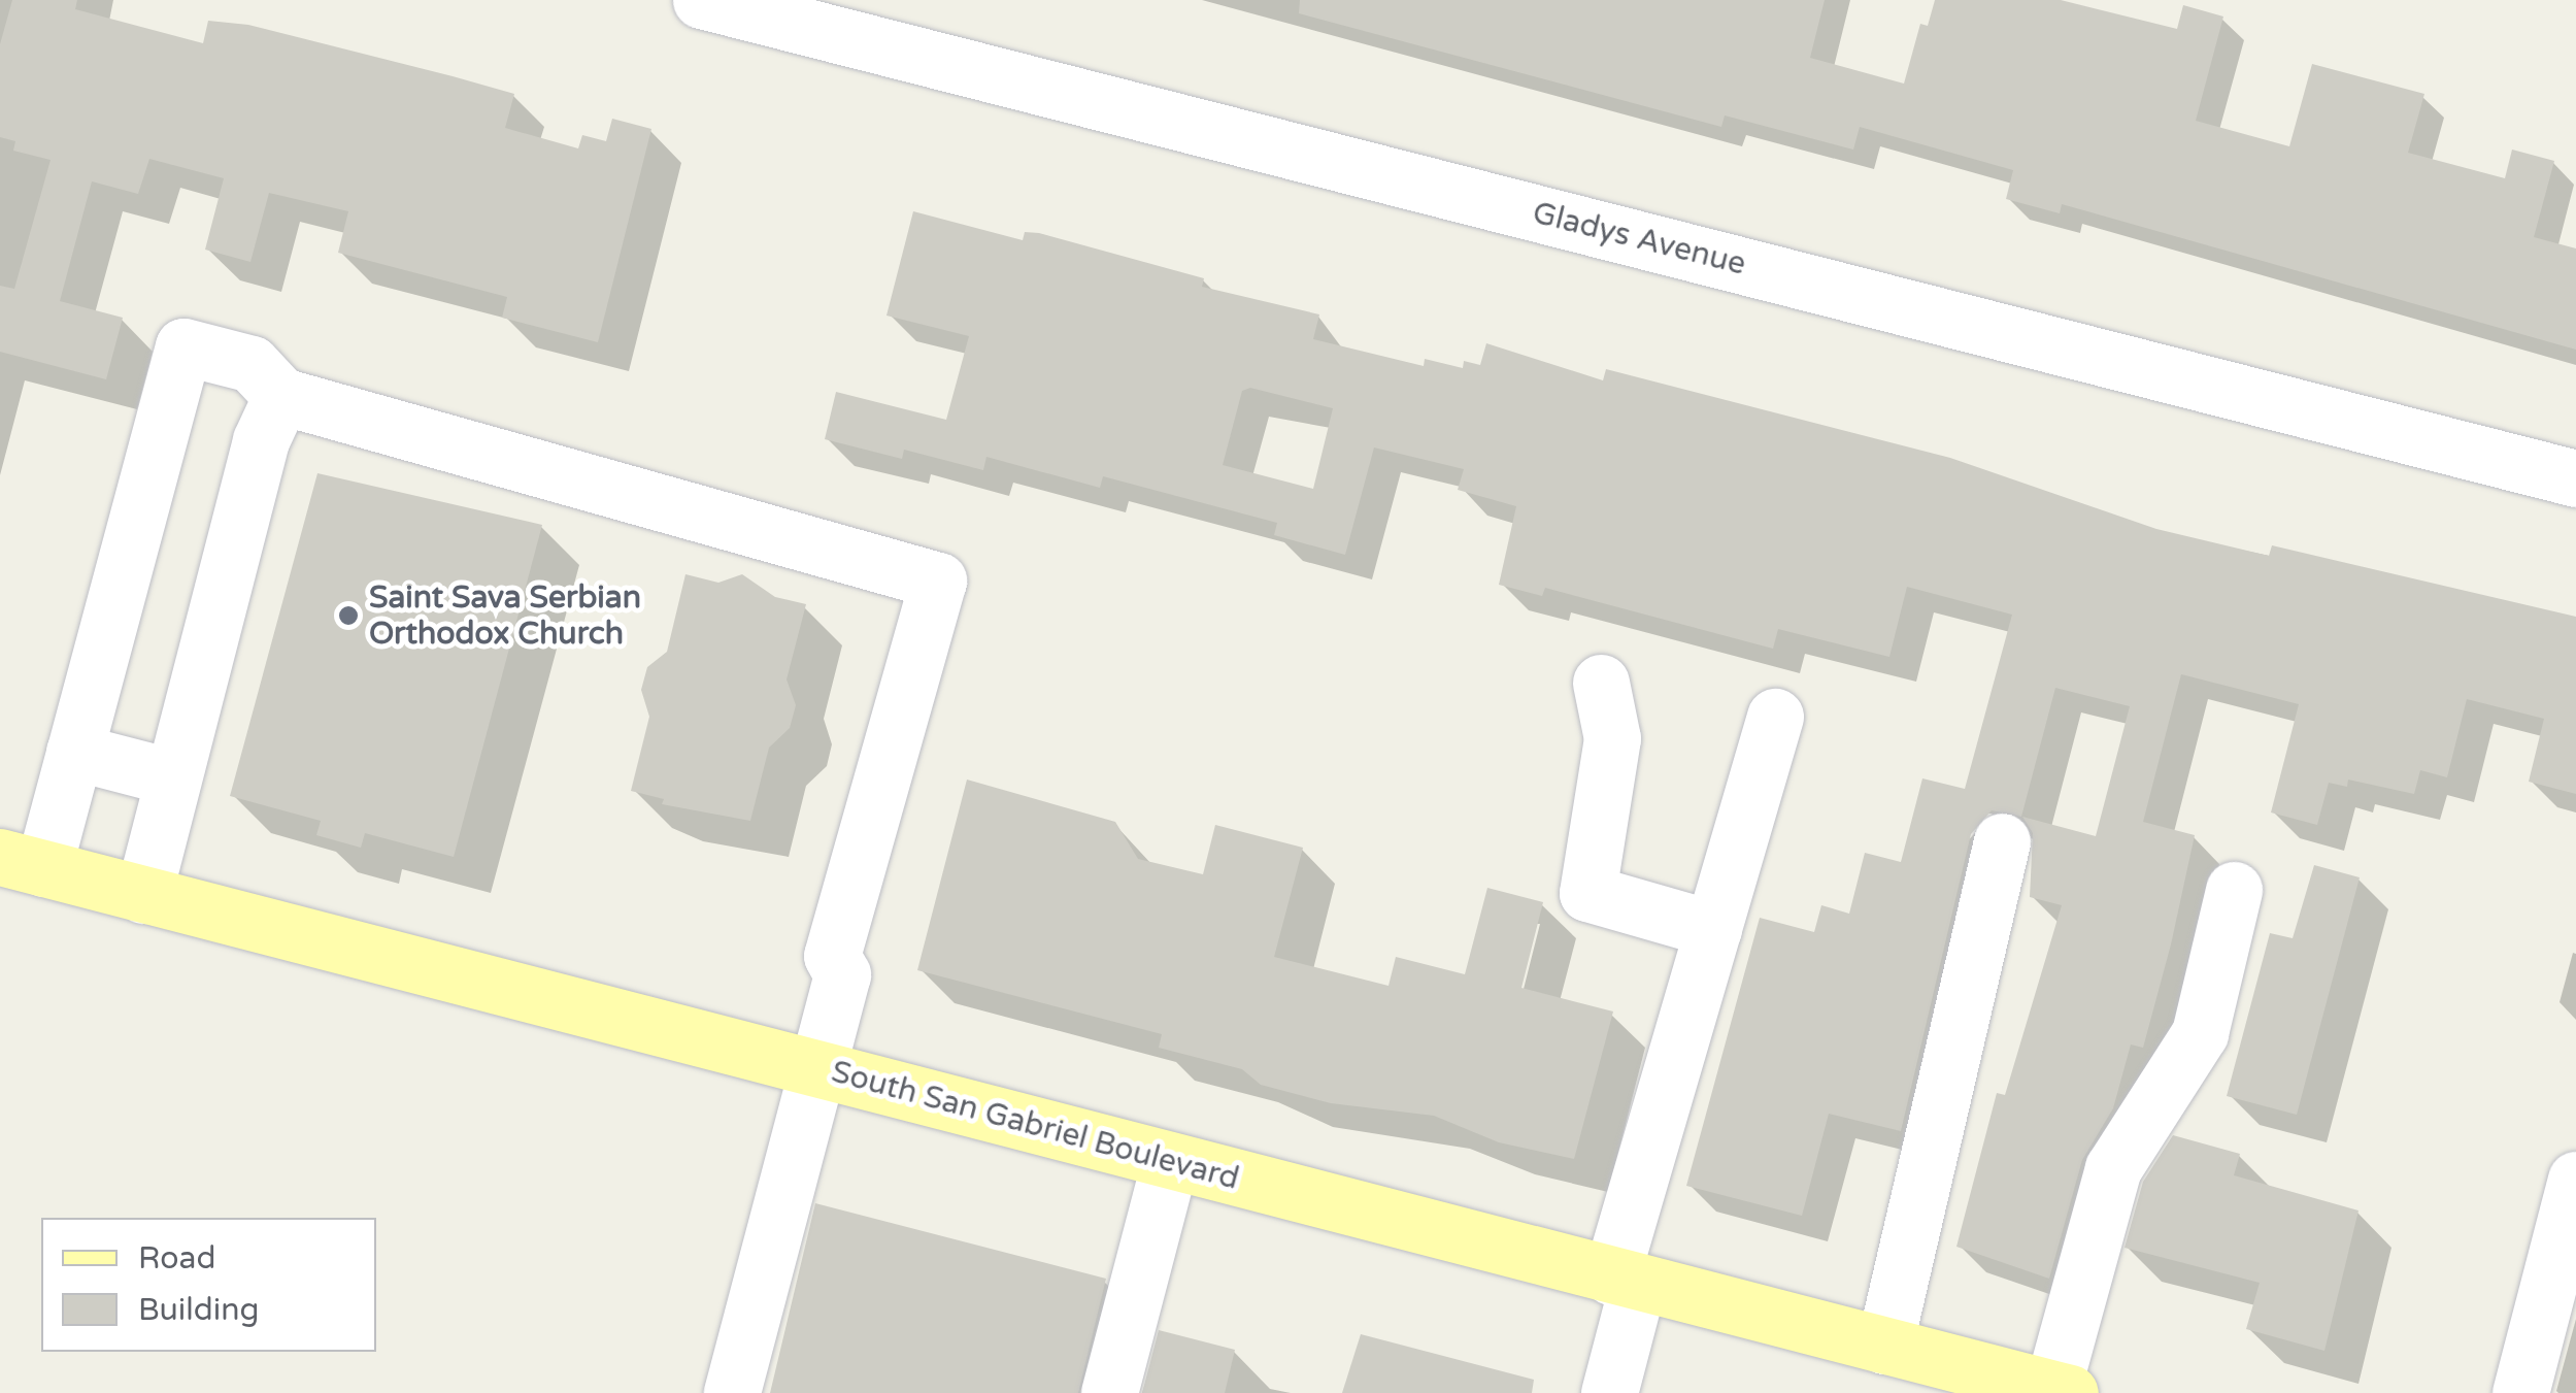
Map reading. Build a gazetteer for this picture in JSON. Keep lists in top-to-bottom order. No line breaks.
{"streets":{"main road":["South San Gabriel Boulevard"],"street":["Gladys Avenue"]},"places":["Saint Sava Serbian Orthodox Church"],"legend":["Road","Building"]}
